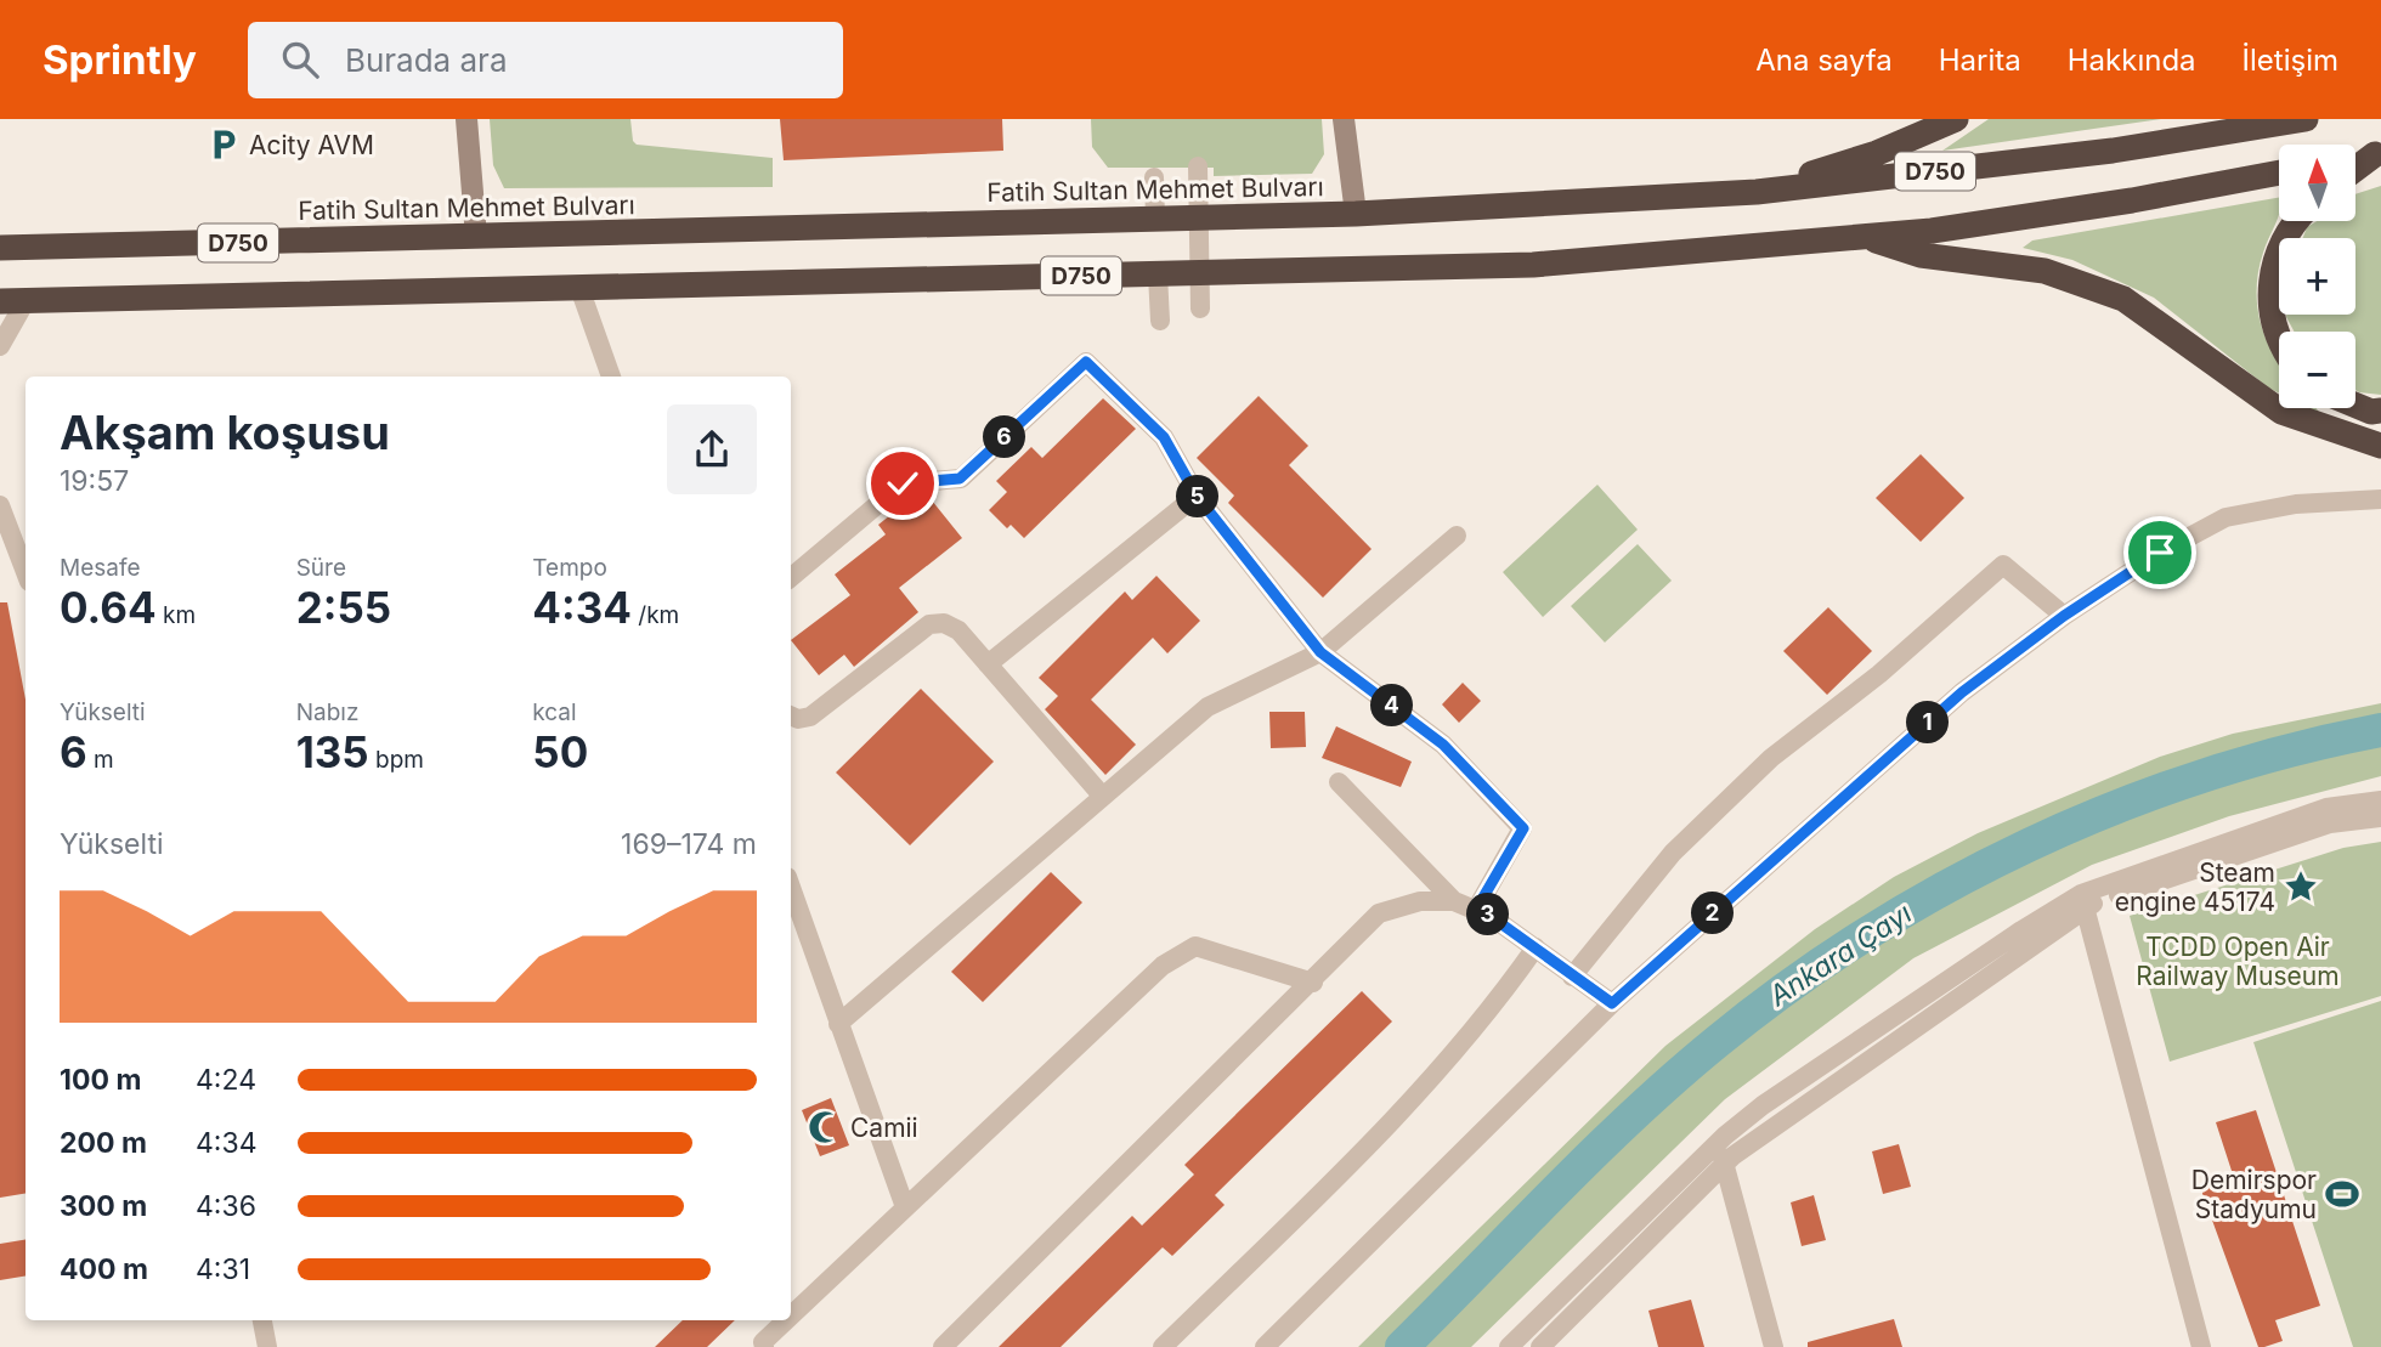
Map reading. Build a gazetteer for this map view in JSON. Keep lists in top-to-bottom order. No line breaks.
{"streets":{"highway":["D750","Fatih Sultan Mehmet Bulvarı"]},"water":["Ankara Çayı"],"parks":["TCDD Open Air Railway Museum"],"places":{"parking":["Acity AVM"],"place":["Steam engine 45174"],"mosque":["Camii"],"sports":["Demirspor Stadyumu"]},"north":"top","page":{"header":"Sprintly","search":"Burada ara","nav":["Ana sayfa","Harita","Hakkında","İletişim"],"map_buttons":["+","−"],"heading":["Akşam koşusu","19:57"],"pins":["6","5","4","1","2","3"],"stats":[["Mesafe","0.64 km"],["Süre","2:55"],["Tempo","4:34 /km"],["Yükselti","6 m"],["Nabız","135 bpm"],["kcal","50"]],"chart":["Yükselti","169–174 m"],"list":[{"name":"100 m","note":"4:24"},{"name":"200 m","note":"4:34"},{"name":"300 m","note":"4:36"},{"name":"400 m","note":"4:31"}]}}
